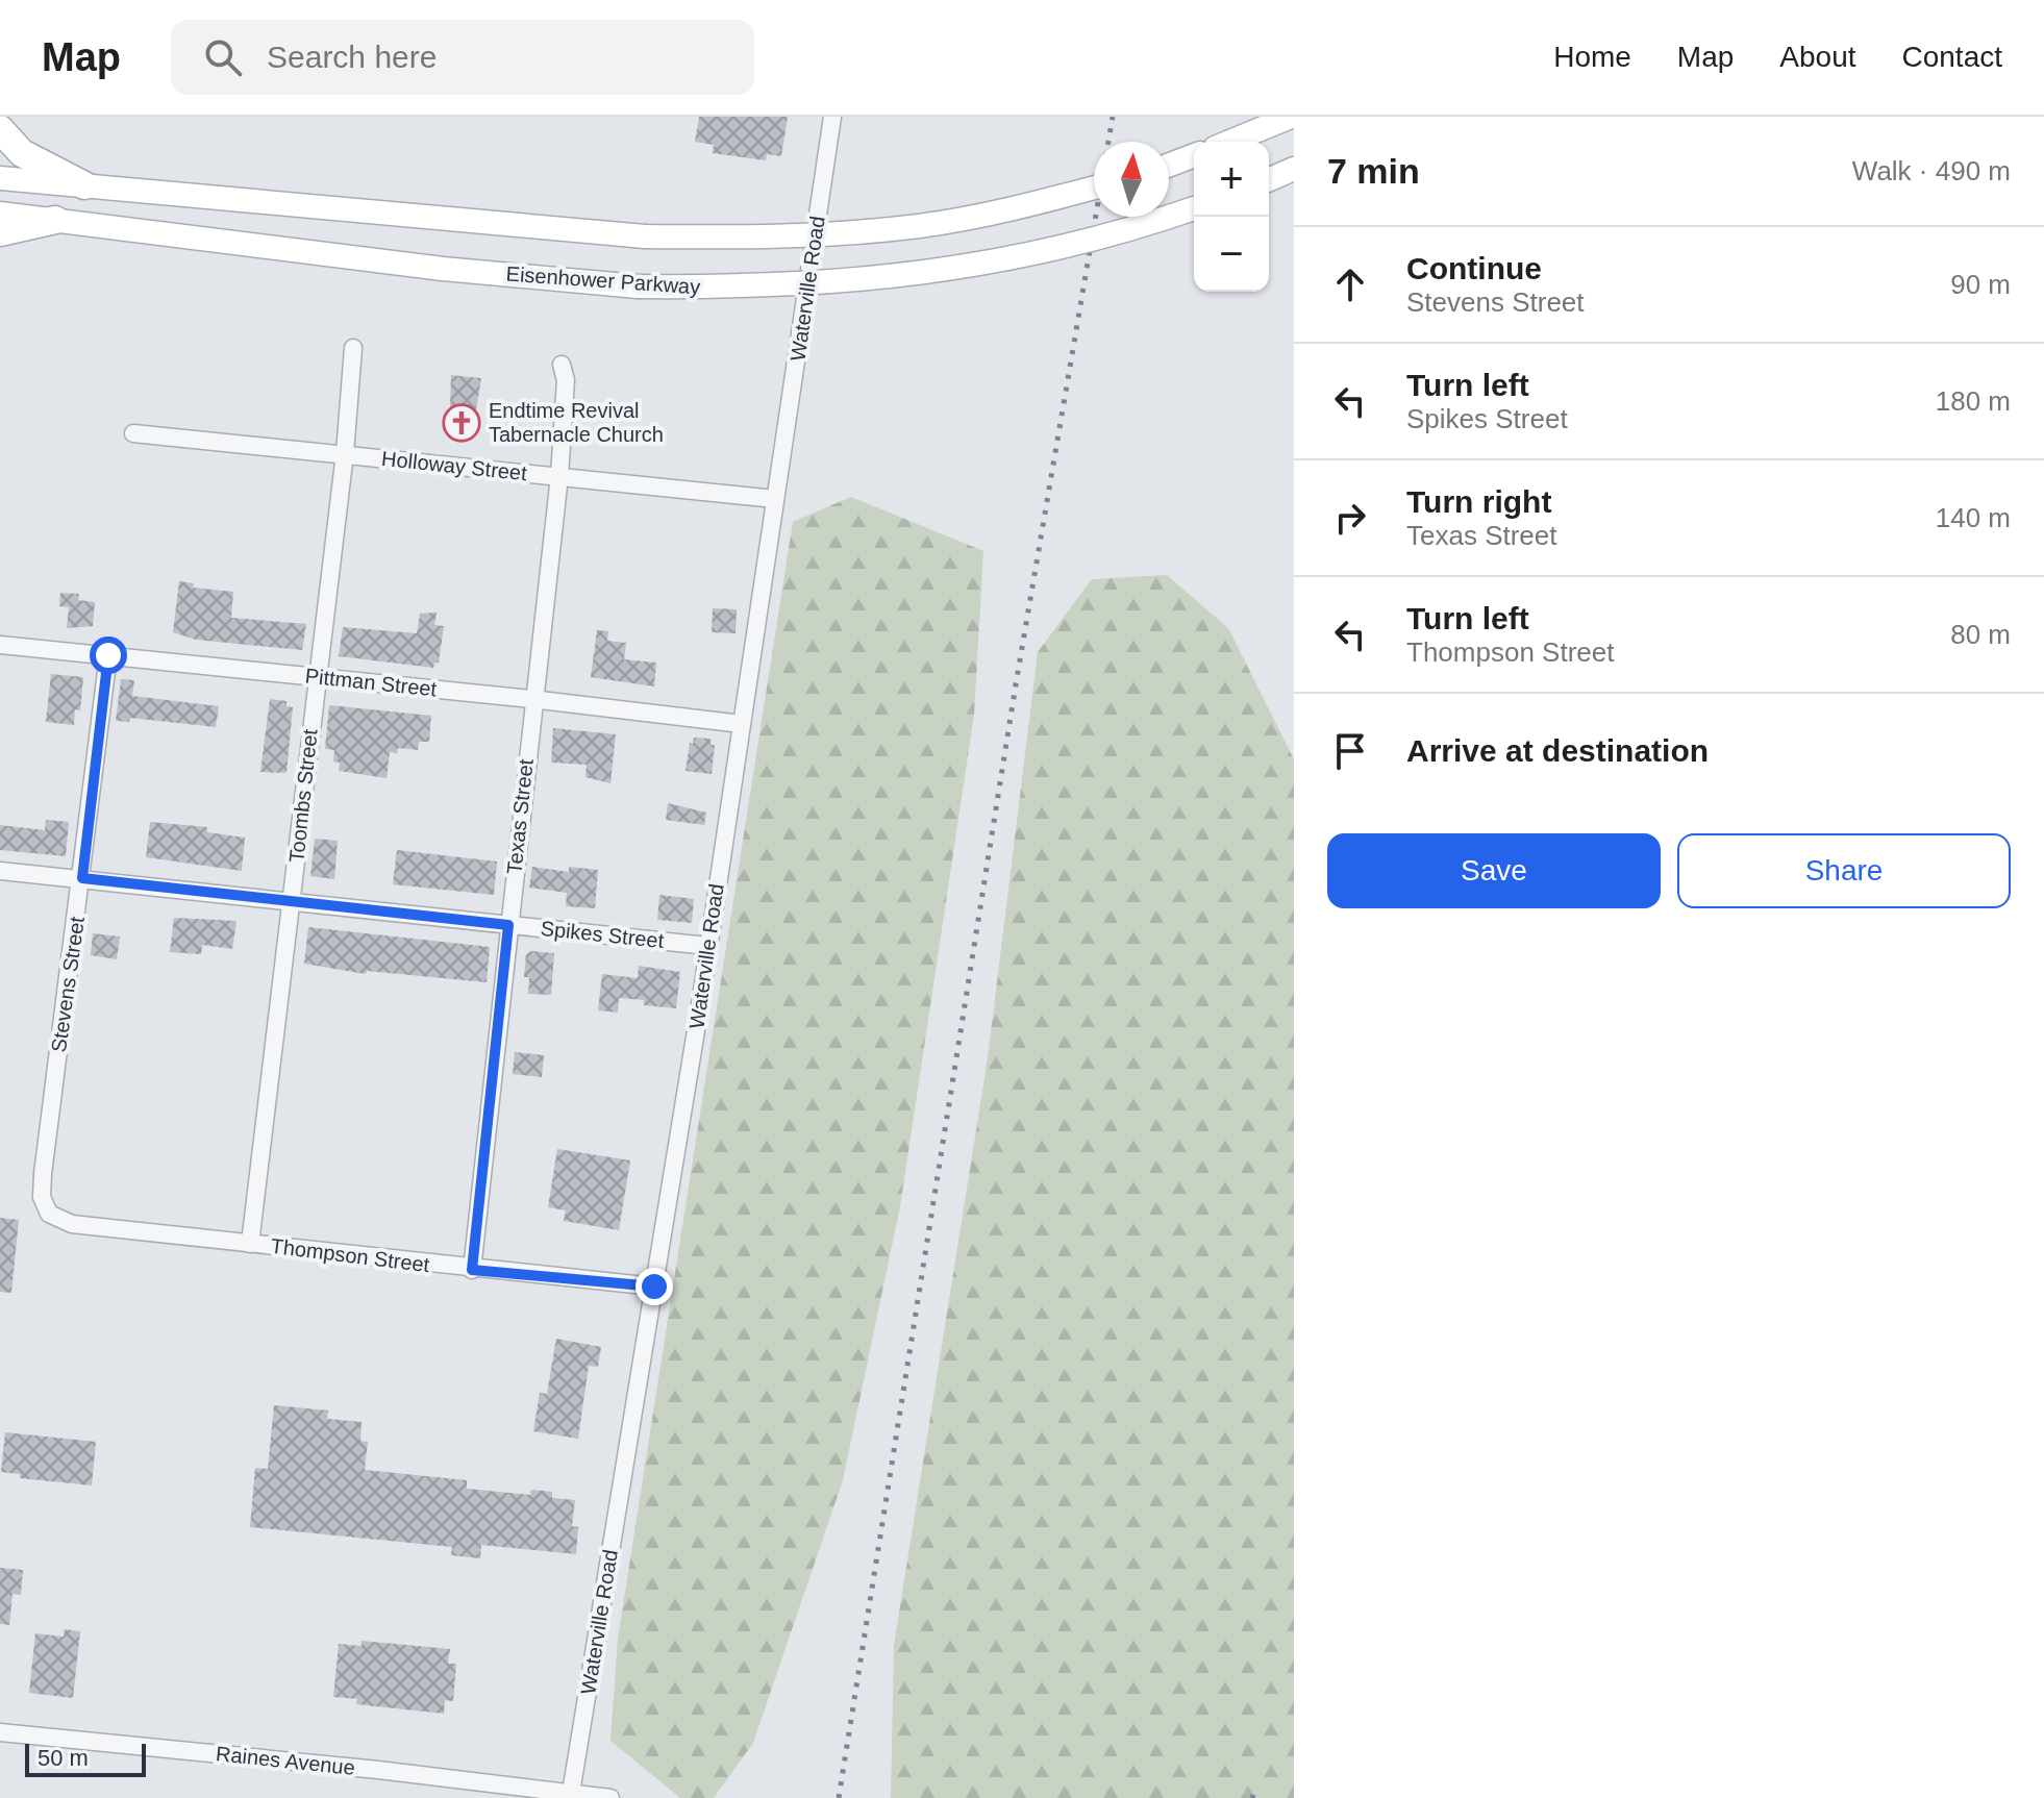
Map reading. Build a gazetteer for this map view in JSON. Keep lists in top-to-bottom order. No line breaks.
{"streets":{"street":["Eisenhower Parkway","Waterville Road","Holloway Street","Pittman Street","Toombs Street","Texas Street","Spikes Street","Stevens Street","Thompson Street","Raines Avenue"]},"crossings":[["Waterville Road","Holloway Street"],["Waterville Road","Pittman Street"],["Waterville Road","Spikes Street"],["Waterville Road","Thompson Street"],["Waterville Road","Raines Avenue"],["Holloway Street","Toombs Street"],["Holloway Street","Texas Street"],["Pittman Street","Toombs Street"],["Pittman Street","Texas Street"],["Pittman Street","Stevens Street"],["Toombs Street","Spikes Street"],["Toombs Street","Thompson Street"],["Texas Street","Spikes Street"],["Texas Street","Thompson Street"],["Spikes Street","Stevens Street"],["Stevens Street","Thompson Street"]],"places":{"church":["Endtime Revival Tabernacle Church"]},"scale_bar":"50 m","north":"top","page":{"header":"Map","search":"Search here","nav":["Home","Map","About","Contact"],"heading":["7 min","Walk · 490 m"],"map_buttons":["+","−"],"list":[["Continue","Stevens Street","90 m"],["Turn left","Spikes Street","180 m"],["Turn right","Texas Street","140 m"],["Turn left","Thompson Street","80 m"],"Arrive at destination"],"buttons":["Save","Share"],"scale":"50 m"}}
